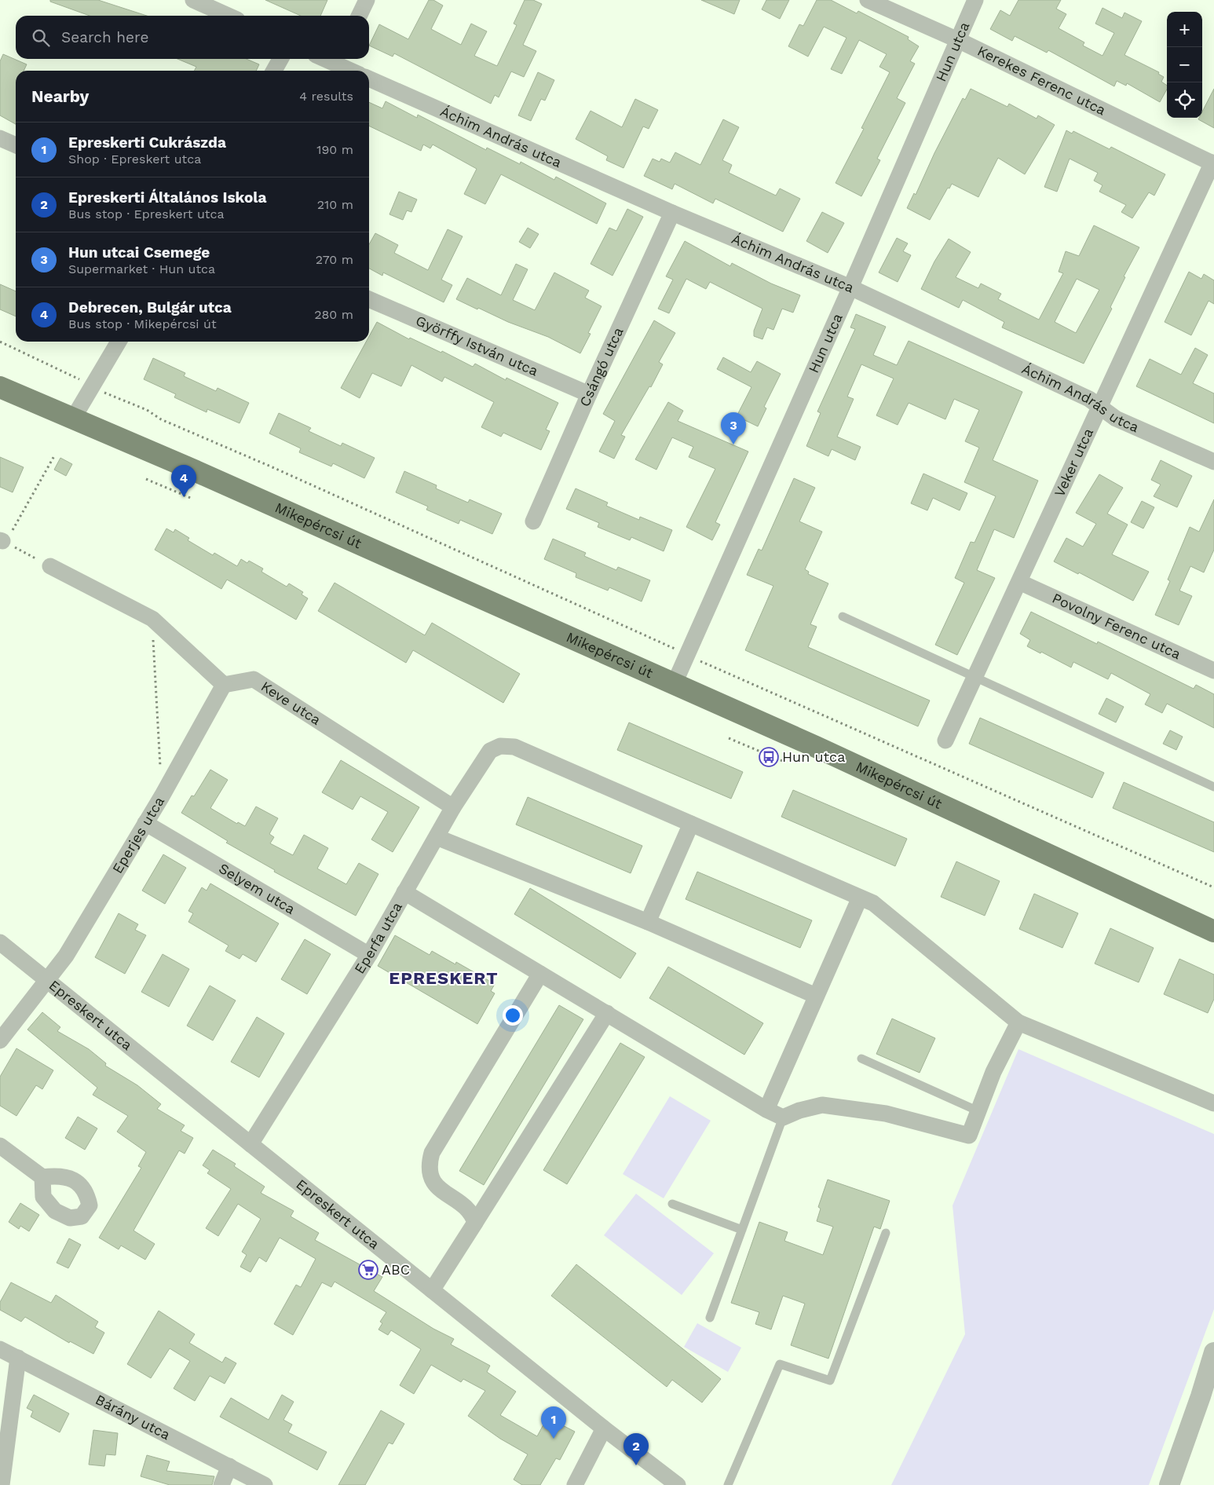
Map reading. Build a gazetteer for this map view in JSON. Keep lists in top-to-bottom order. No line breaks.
{"streets":{"main road":["Mikepércsi út"],"street":["Hun utca","Kerekes Ferenc utca","Áchim András utca","Györffy István utca","Csángó utca","Veker utca","Povolny Ferenc utca","Keve utca","Eperjes utca","Selyem utca","Eperfa utca","Epreskert utca","Bárány utca"]},"crossings":[["Hun utca","Kerekes Ferenc utca"],["Hun utca","Áchim András utca"],["Hun utca","Mikepércsi út"],["Kerekes Ferenc utca","Veker utca"],["Áchim András utca","Csángó utca"],["Áchim András utca","Veker utca"],["Györffy István utca","Csángó utca"],["Veker utca","Povolny Ferenc utca"],["Keve utca","Eperjes utca"],["Keve utca","Eperfa utca"],["Eperjes utca","Selyem utca"],["Eperjes utca","Epreskert utca"],["Selyem utca","Eperfa utca"],["Eperfa utca","Epreskert utca"]],"districts":["EPRESKERT"],"places":{"bus stop":["Hun utca"],"supermarket":["ABC"]},"page":{"map_buttons":["+","−"],"search":"Search here","heading":["Nearby","4 results"],"list":[{"mark":"1","name":"Epreskerti Cukrászda","note":"Shop · Epreskert utca","value":"190 m"},{"mark":"2","name":"Epreskerti Általános Iskola","note":"Bus stop · Epreskert utca","value":"210 m"},{"mark":"3","name":"Hun utcai Csemege","note":"Supermarket · Hun utca","value":"270 m"},{"mark":"4","name":"Debrecen, Bulgár utca","note":"Bus stop · Mikepércsi út","value":"280 m"}],"pins":["3","4","1","2"]}}
